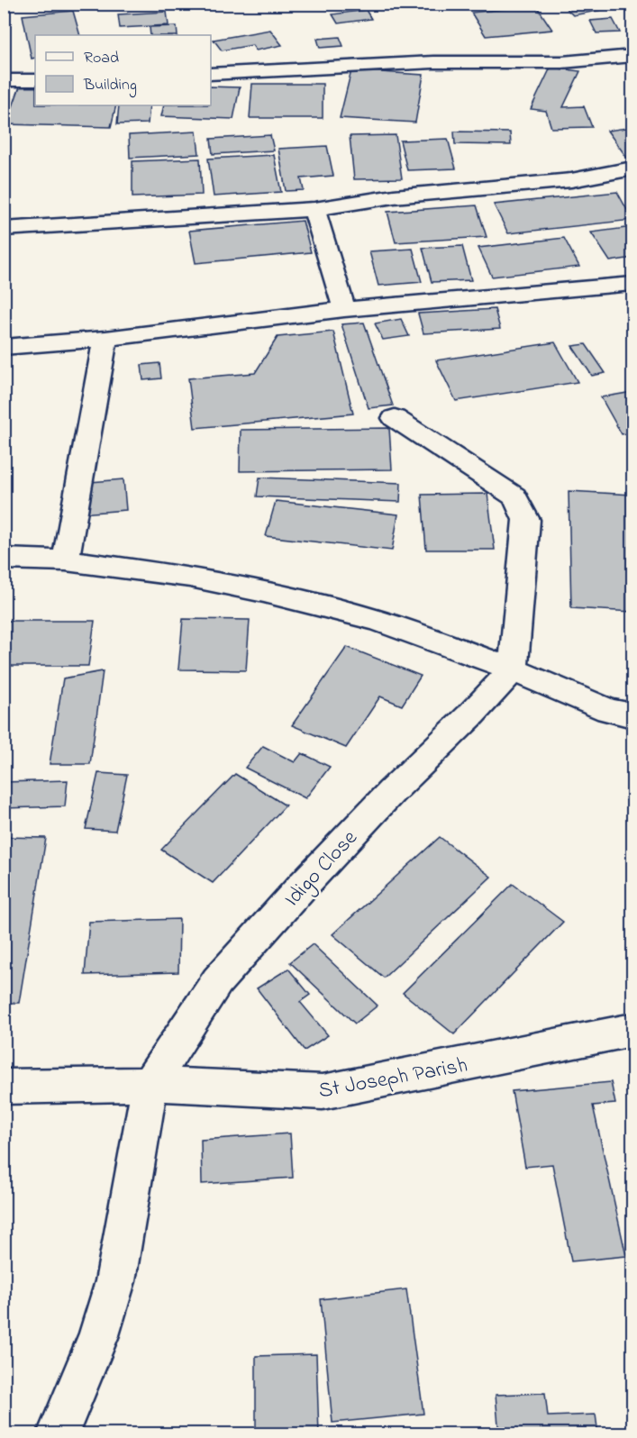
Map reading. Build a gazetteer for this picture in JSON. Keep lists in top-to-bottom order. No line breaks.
{"streets":{"street":["Idigo Close","St Joseph Parish"]},"crossings":[["Idigo Close","St Joseph Parish"]],"legend":["Road","Building"]}
